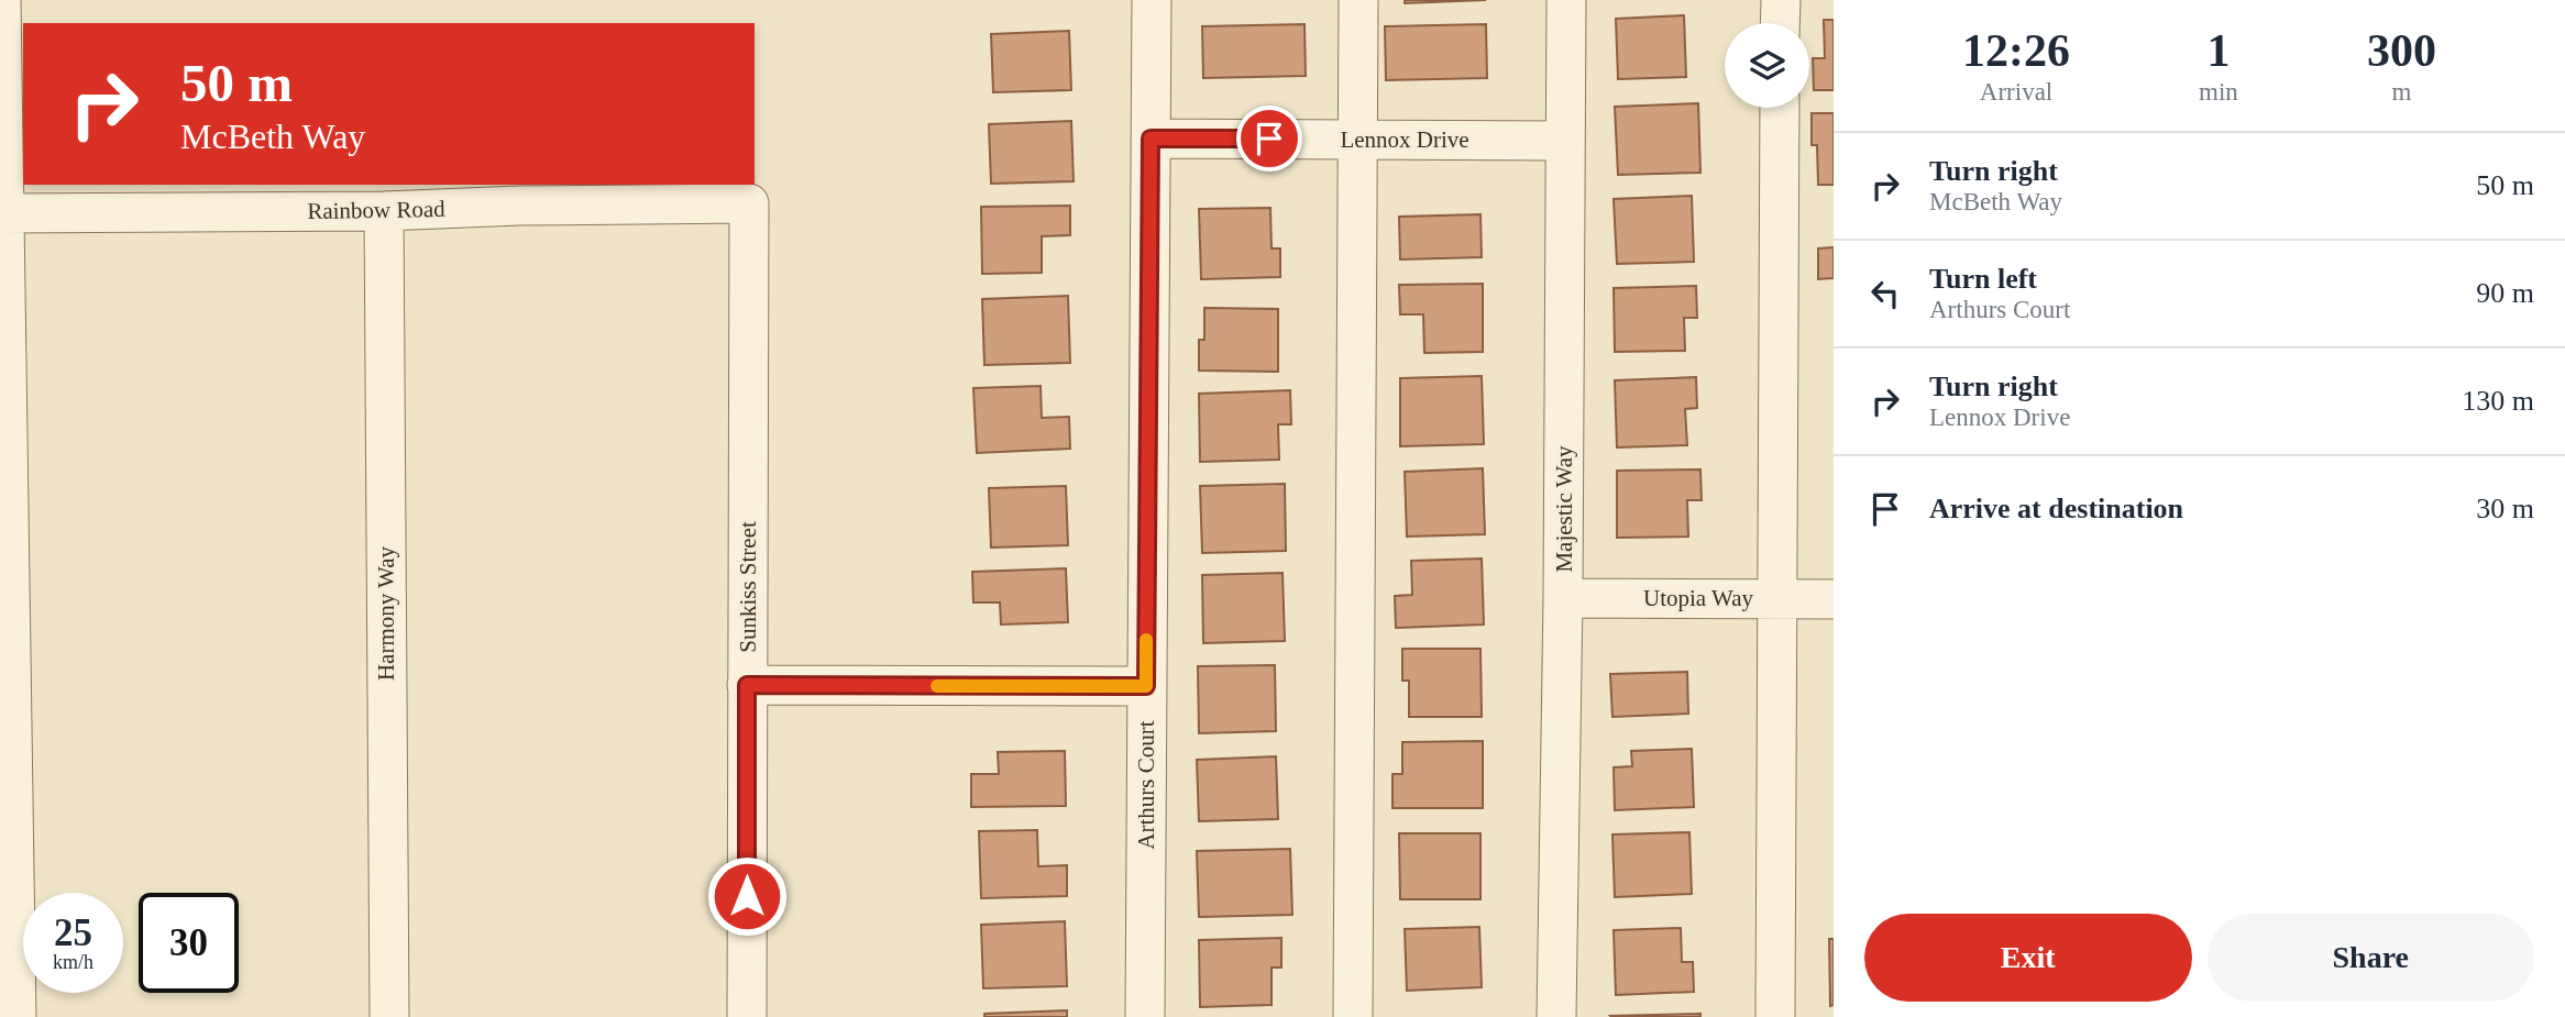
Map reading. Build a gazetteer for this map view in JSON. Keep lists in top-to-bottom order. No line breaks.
{"streets":{"street":["Lennox Drive","Rainbow Road","Majestic Way","Sunkiss Street","Utopia Way","Harmony Way","Arthurs Court"]},"crossings":[["Lennox Drive","Majestic Way"],["Lennox Drive","Arthurs Court"],["Rainbow Road","Sunkiss Street"],["Rainbow Road","Harmony Way"],["Majestic Way","Utopia Way"]],"page":{"eta":["12:26","Arrival","1","min","300","m"],"turn":["50 m","McBeth Way"],"list":[{"name":"Turn right","note":"McBeth Way","value":"50 m"},{"name":"Turn left","note":"Arthurs Court","value":"90 m"},{"name":"Turn right","note":"Lennox Drive","value":"130 m"},{"name":"Arrive at destination","value":"30 m"}],"speed":"25 km/h","limit":"30","buttons":["Exit","Share"]}}
